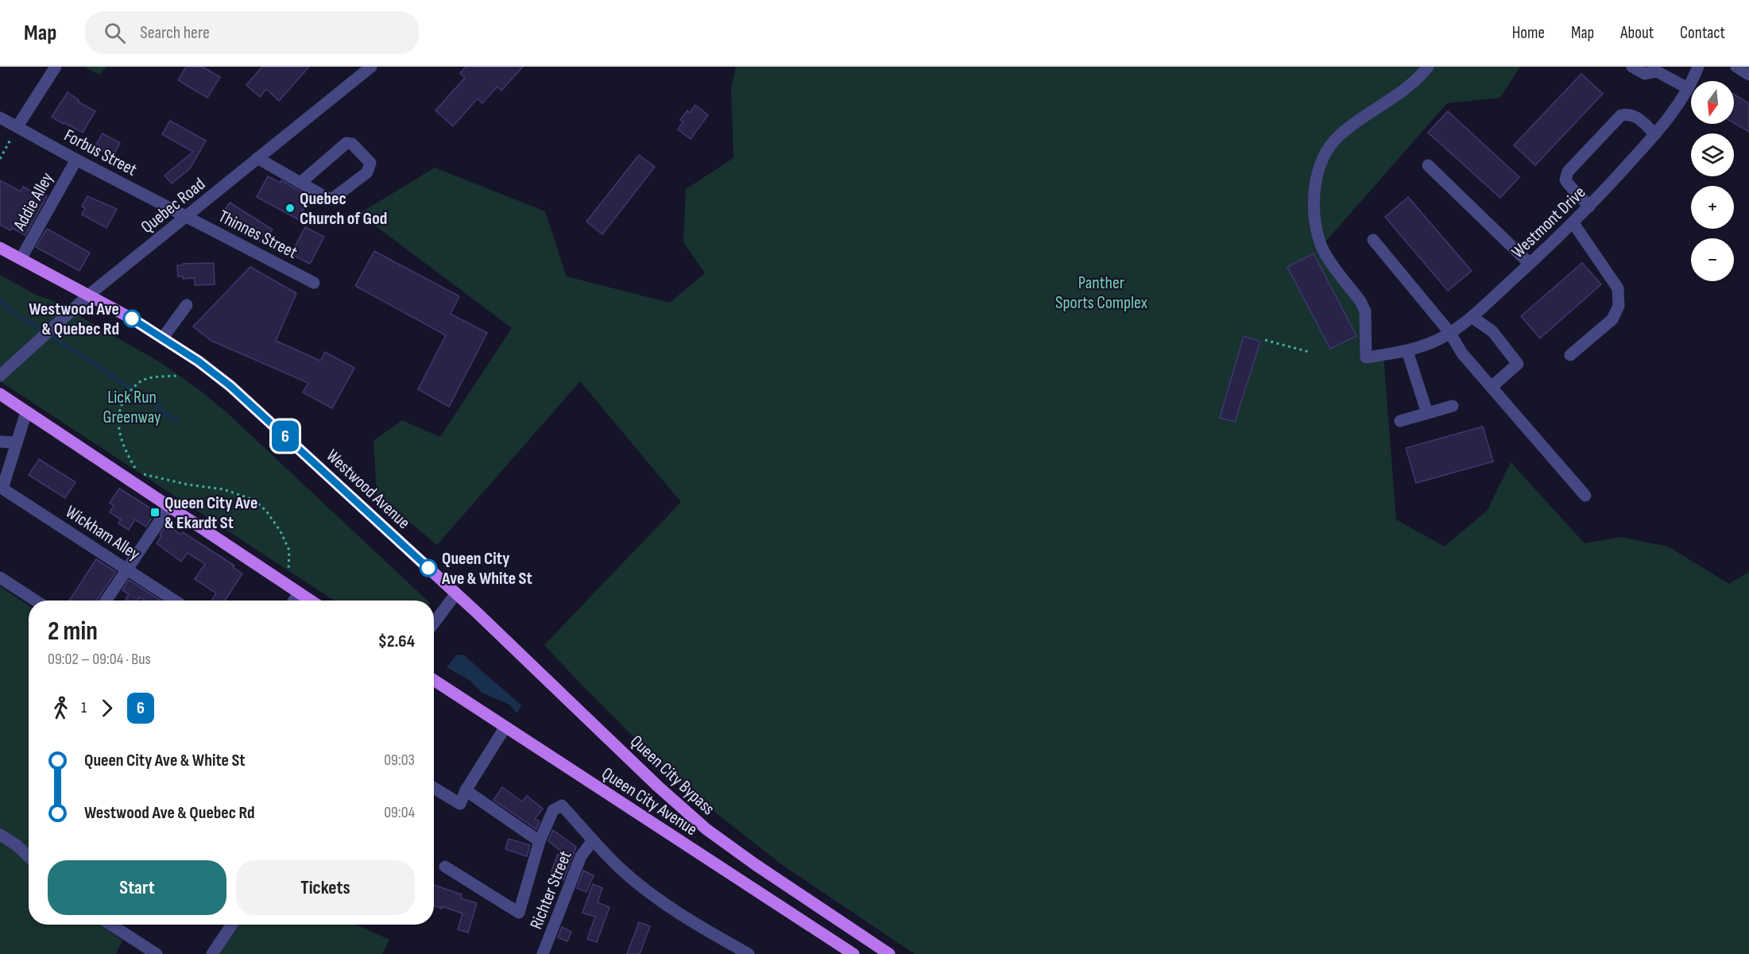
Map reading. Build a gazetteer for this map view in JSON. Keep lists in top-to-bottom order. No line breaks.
{"streets":{"main road":["Westwood Avenue","Queen City Bypass","Queen City Avenue"],"street":["Forbus Street","Addie Alley","Quebec Road","Westmont Drive","Thinnes Street","Wickham Alley","Richter Street"]},"crossings":[["Forbus Street","Addie Alley"],["Forbus Street","Quebec Road"],["Forbus Street","Thinnes Street"],["Addie Alley","Westwood Avenue"],["Quebec Road","Thinnes Street"],["Quebec Road","Westwood Avenue"],["Westwood Avenue","Queen City Bypass"]],"parks":["Panther Sports Complex","Lick Run Greenway"],"places":{"other":["Quebec Church of God","Westwood Ave & Quebec Rd","Queen City Ave & White St"],"transit":["Queen City Ave & Ekardt St"]},"lines":["bus line 6"],"north":"bottom","page":{"header":"Map","search":"Search here","nav":["Home","Map","About","Contact"],"on_map":"6","map_buttons":["+","−"],"heading":["2 min","09:02 – 09:04 · Bus","$2.64"],"legs":["1","6"],"list":[{"name":"Queen City Ave & White St","value":"09:03"},{"name":"Westwood Ave & Quebec Rd","value":"09:04"}],"buttons":["Start","Tickets"]}}
